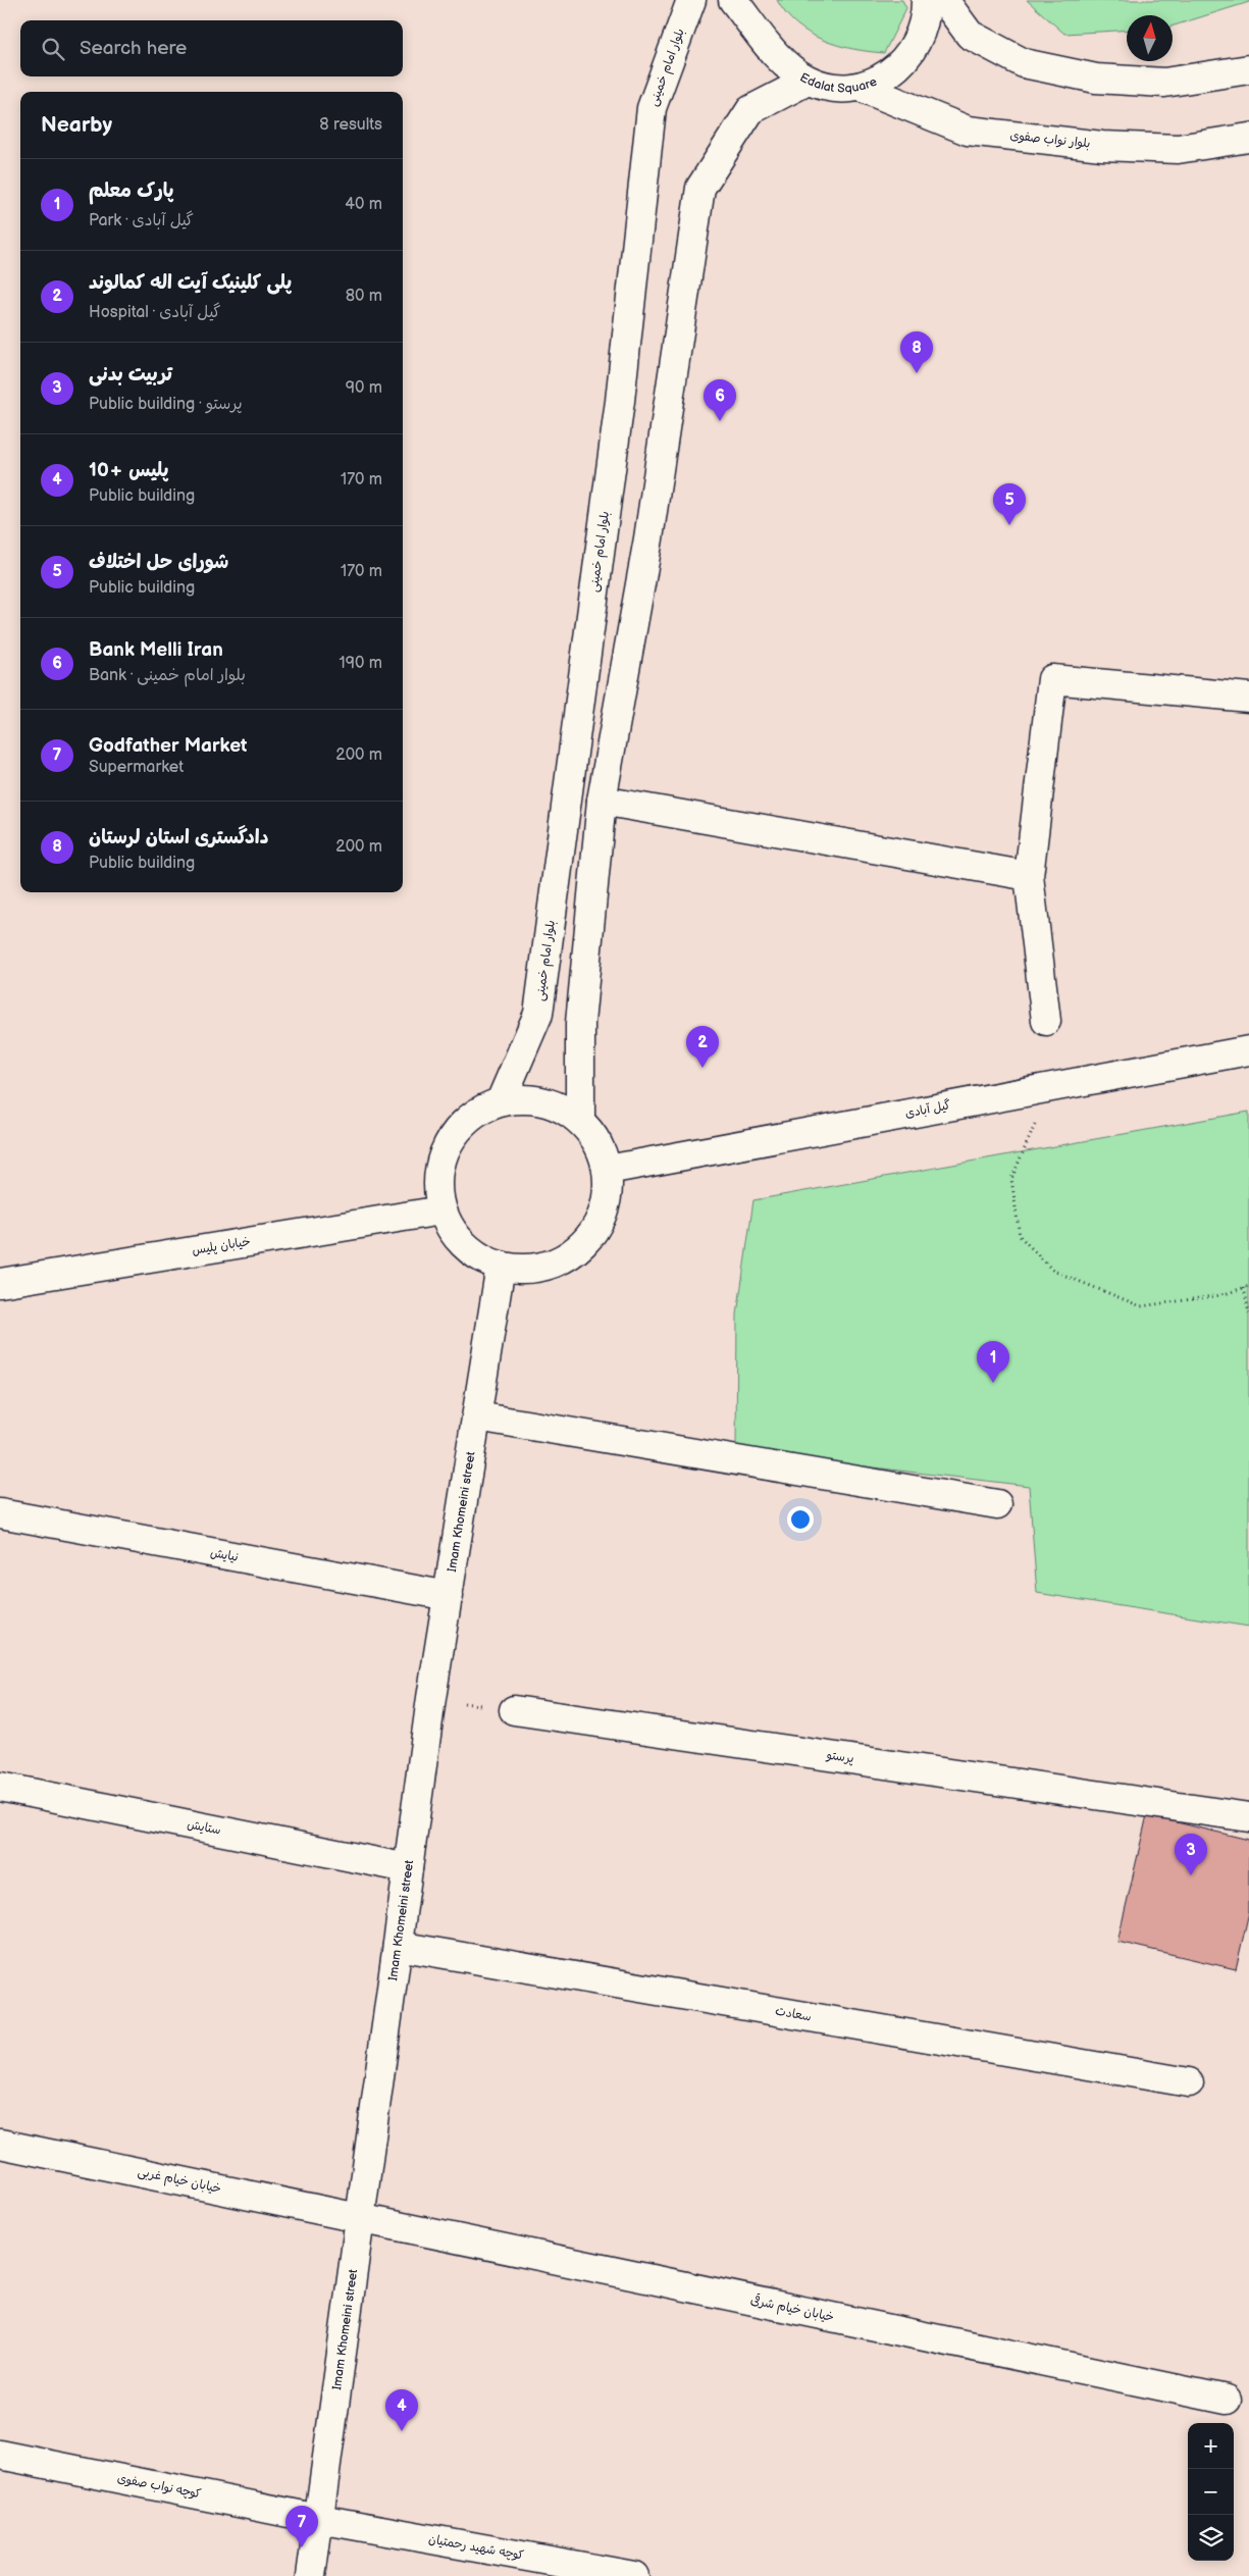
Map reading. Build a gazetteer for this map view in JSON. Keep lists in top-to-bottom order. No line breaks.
{"streets":{"main road":["بلوار امام خمینی","Edalat Square","بلوار نواب صفوی","گیل آبادی","خیابان پلیس","Imam Khomeini street","نیایش","پرستو","ستایش","سعادت","خیابان خیام غربی","خیابان خیام شرقی","کوچه نواب صفوی","کوچه شهید رحمتیان"]},"crossings":[["بلوار امام خمینی","گیل آبادی"],["بلوار امام خمینی","خیابان پلیس"],["بلوار امام خمینی","Imam Khomeini street"],["Edalat Square","بلوار نواب صفوی"],["گیل آبادی","خیابان پلیس"],["گیل آبادی","Imam Khomeini street"],["خیابان پلیس","Imam Khomeini street"],["Imam Khomeini street","نیایش"],["Imam Khomeini street","ستایش"],["Imam Khomeini street","سعادت"],["Imam Khomeini street","خیابان خیام غربی"],["Imam Khomeini street","خیابان خیام شرقی"],["Imam Khomeini street","کوچه نواب صفوی"],["Imam Khomeini street","کوچه شهید رحمتیان"],["خیابان خیام غربی","خیابان خیام شرقی"],["کوچه نواب صفوی","کوچه شهید رحمتیان"]],"north":"top","page":{"search":"Search here","heading":["Nearby","8 results"],"list":[{"mark":"1","name":"پارک معلم","note":"Park · گیل آبادی","value":"40 m"},{"mark":"2","name":"پلی کلینیک آیت اله کمالوند","note":"Hospital · گیل آبادی","value":"80 m"},{"mark":"3","name":"تربیت بدنی","note":"Public building · پرستو","value":"90 m"},{"mark":"4","name":"پلیس +10","note":"Public building","value":"170 m"},{"mark":"5","name":"شورای حل اختلاف","note":"Public building","value":"170 m"},{"mark":"6","name":"Bank Melli Iran","note":"Bank · بلوار امام خمینی","value":"190 m"},{"mark":"7","name":"Godfather Market","note":"Supermarket","value":"200 m"},{"mark":"8","name":"دادگستری استان لرستان","note":"Public building","value":"200 m"}],"pins":["8","6","5","2","1","3","4","7"],"map_buttons":["+","−"]}}
